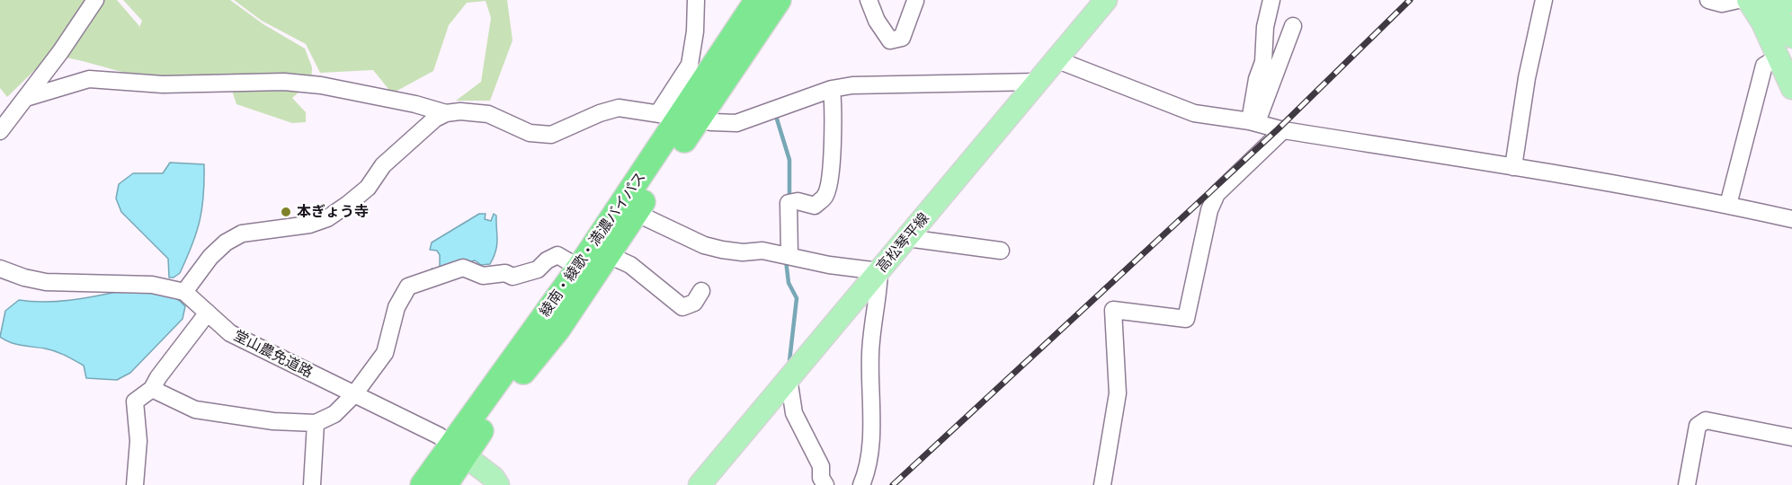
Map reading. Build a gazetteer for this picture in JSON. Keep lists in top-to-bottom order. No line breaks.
{"streets":{"highway":["綾南・綾歌・満濃バイパス"],"main road":["高松琴平線"],"street":["堂山農免道路"]},"crossings":[["綾南・綾歌・満濃バイパス","堂山農免道路"]],"places":["本ぎょう寺"]}
